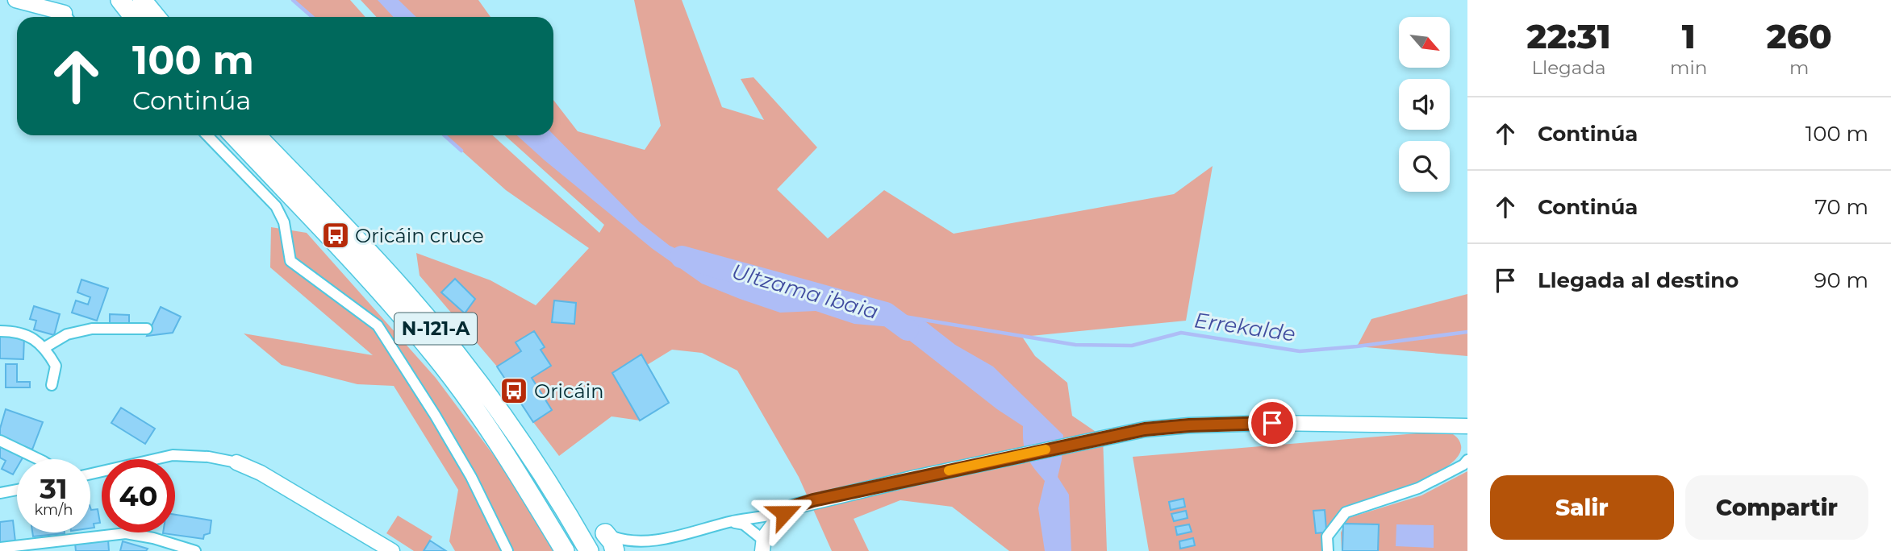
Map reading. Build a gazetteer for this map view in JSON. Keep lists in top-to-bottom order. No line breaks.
{"streets":{"highway":["N-121-A"]},"water":["Ultzama ibaia","Errekalde"],"places":{"bus stop":["Oricáin cruce","Oricáin"]},"north":"bottom right","page":{"eta":["22:31","Llegada","1","min","260","m"],"turn":["100 m","Continúa"],"list":[{"name":"Continúa","value":"100 m"},{"name":"Continúa","value":"70 m"},{"name":"Llegada al destino","value":"90 m"}],"speed":"31 km/h","limit":"40","buttons":["Salir","Compartir"]}}
